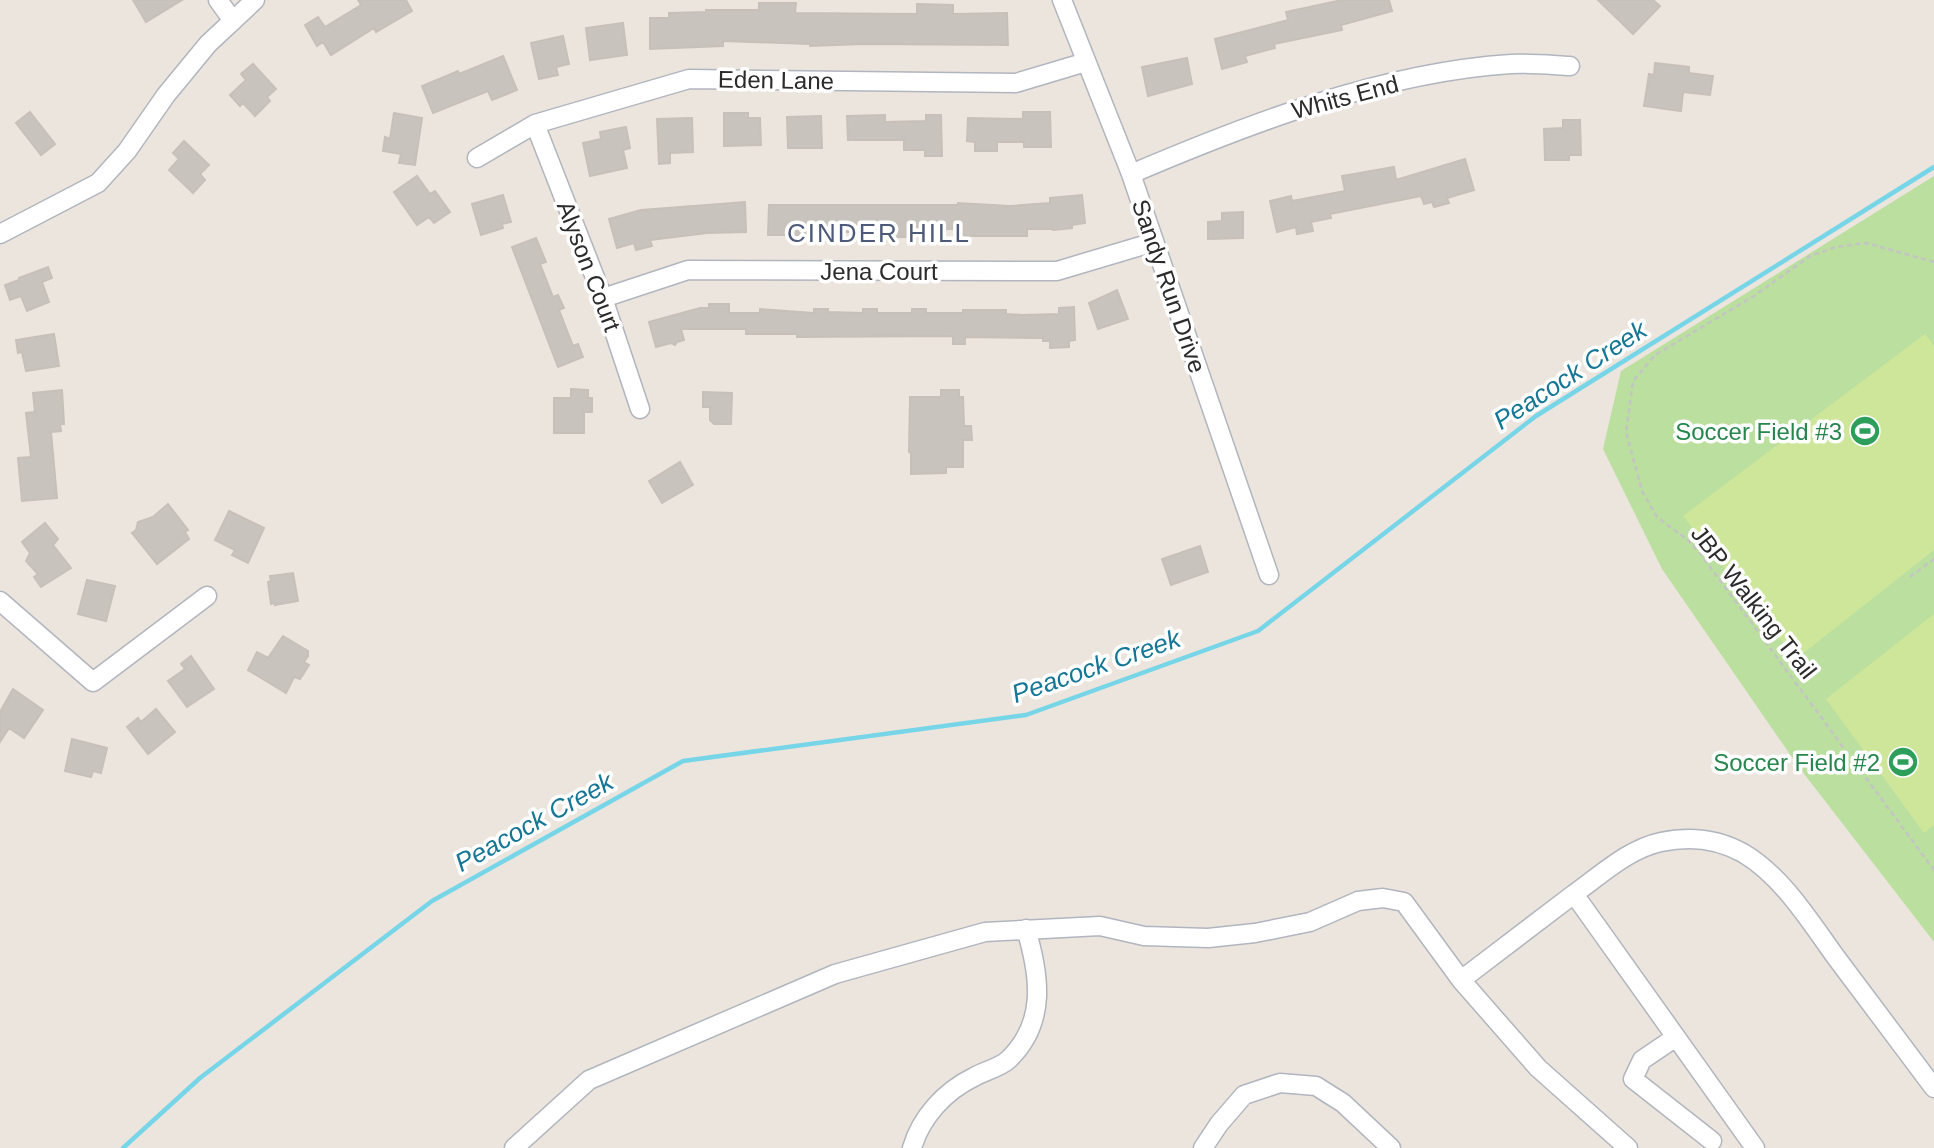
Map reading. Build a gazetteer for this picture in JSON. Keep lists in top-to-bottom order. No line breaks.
{"streets":{"street":["Eden Lane","Whits End","Alyson Court","Jena Court","Sandy Run Drive"],"path":["JBP Walking Trail"]},"crossings":[["Eden Lane","Alyson Court"],["Eden Lane","Sandy Run Drive"],["Whits End","Sandy Run Drive"],["Alyson Court","Jena Court"],["Jena Court","Sandy Run Drive"]],"districts":["CINDER HILL"],"water":["Peacock Creek"],"places":{"sports":["Soccer Field #3","Soccer Field #2"]}}
